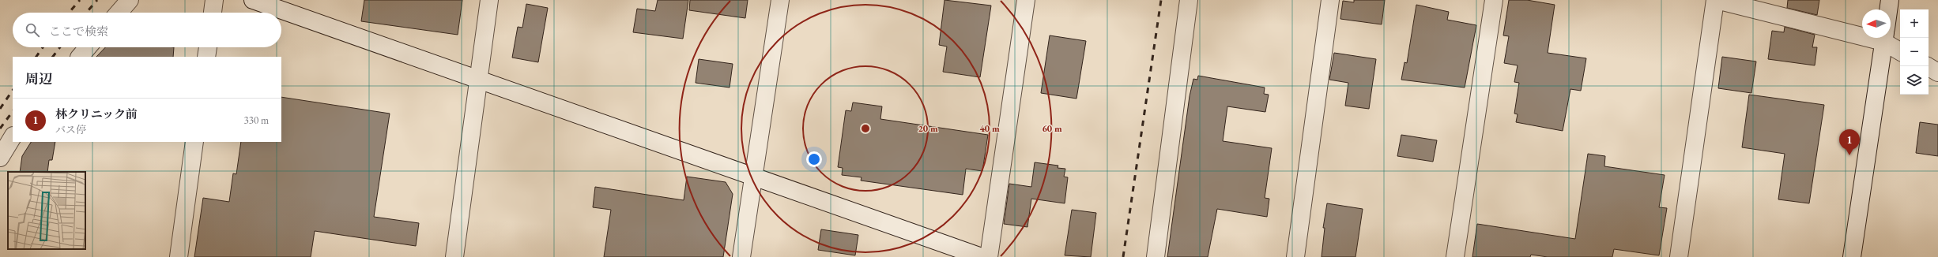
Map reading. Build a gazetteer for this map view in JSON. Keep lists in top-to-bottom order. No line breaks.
{"north":"left","page":{"map_buttons":["+","−"],"search":"ここで検索","heading":"周辺","list":[{"mark":"1","name":"林クリニック前","note":"バス停","value":"330 m"}],"pins":"1"},"rings":["20 m","40 m","60 m"]}
